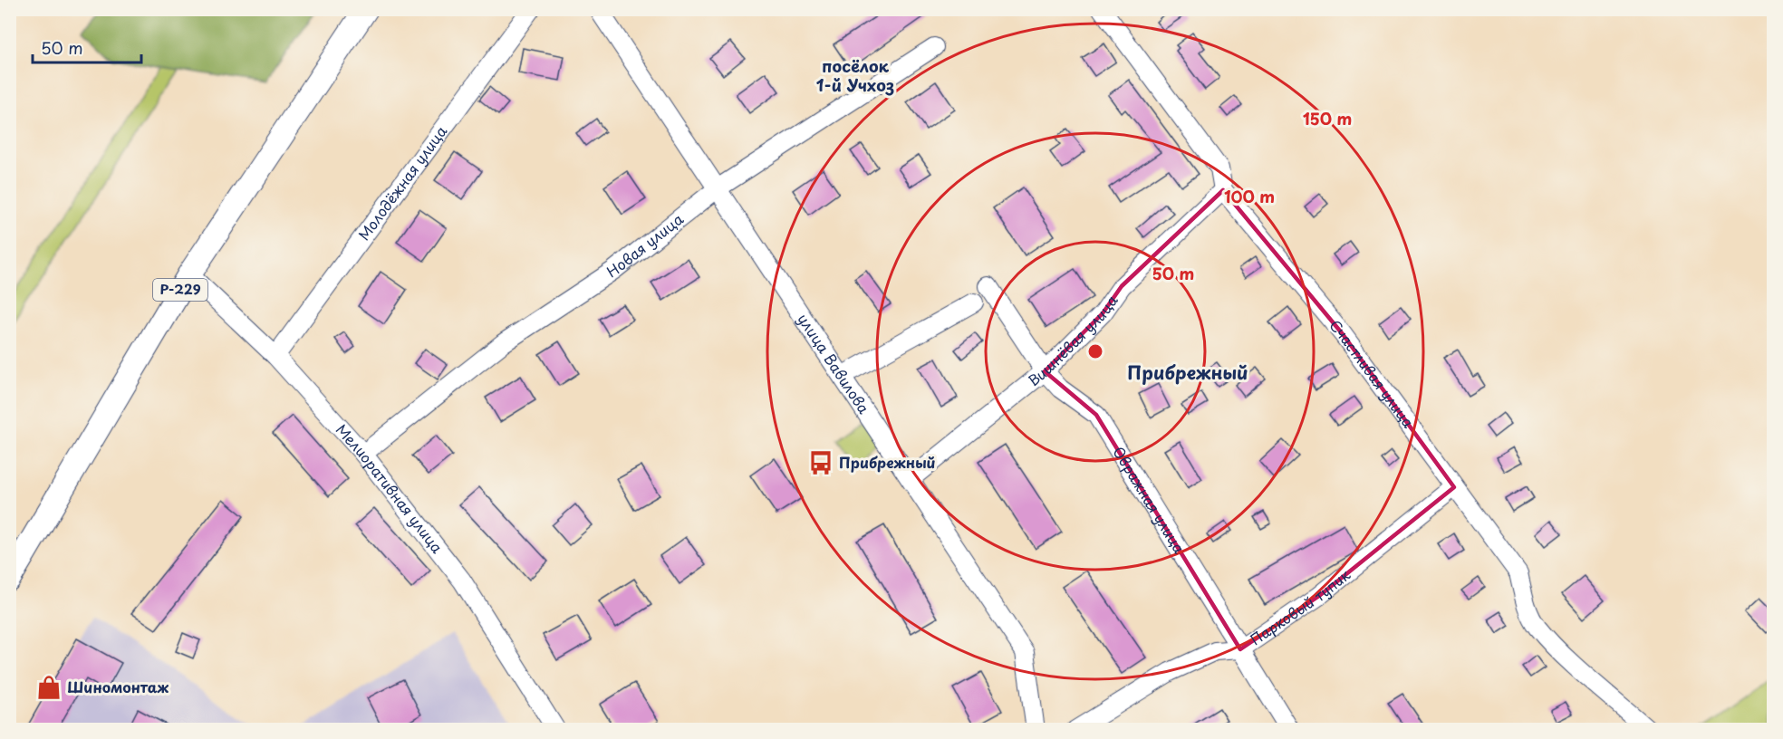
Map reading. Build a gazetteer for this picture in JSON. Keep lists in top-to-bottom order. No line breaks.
{"streets":{"main road":["Р-229"],"street":["Молодёжная улица","Новая улица","Вишнёвая улица","улица Вавилова","Счастливая улица","Мелиоративная улица","Овражная улица","Парковый тупик"]},"crossings":[["Молодёжная улица","Мелиоративная улица"],["Новая улица","улица Вавилова"],["Новая улица","Мелиоративная улица"],["Р-229","Мелиоративная улица"],["Вишнёвая улица","улица Вавилова"],["Вишнёвая улица","Счастливая улица"],["Вишнёвая улица","Овражная улица"],["Счастливая улица","Парковый тупик"],["Овражная улица","Парковый тупик"]],"districts":["посёлок 1-й Учхоз","Прибрежный"],"places":{"bus stop":["Прибрежный"],"shop":["Шиномонтаж"]},"scale_bar":"50 m","rings":["150 m","100 m","50 m"]}
